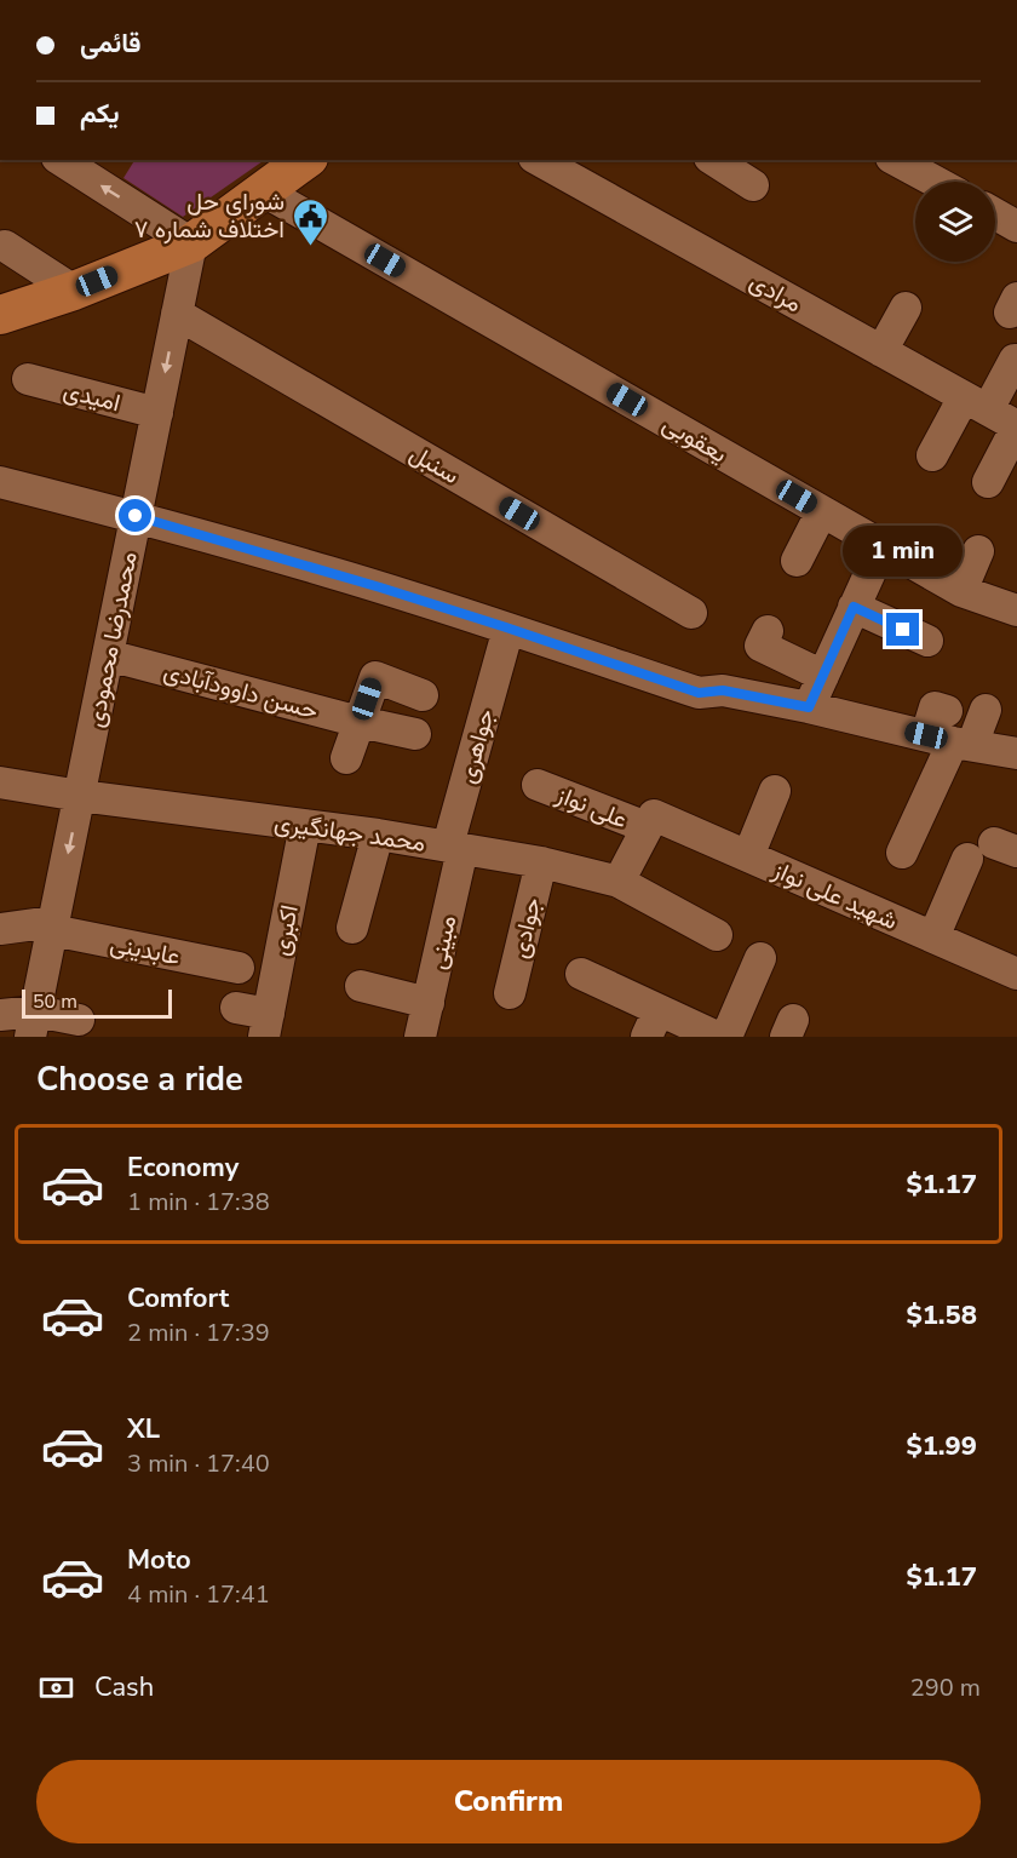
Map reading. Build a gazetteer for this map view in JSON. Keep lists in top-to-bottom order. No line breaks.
{"streets":{"street":["مرادی","امیدی","یعقوبی","سنبل","محمدرضا محمودی","حسن داوودآبادی","جواهری","علی نواز","محمد جهانگیری","شهید علی نواز","جوادی","اکبری","مبینی","عابدینی"]},"crossings":[["امیدی","محمدرضا محمودی"],["سنبل","محمدرضا محمودی"],["محمدرضا محمودی","حسن داوودآبادی"],["محمدرضا محمودی","محمد جهانگیری"],["محمدرضا محمودی","عابدینی"],["جواهری","محمد جهانگیری"],["جواهری","مبینی"],["علی نواز","شهید علی نواز"],["محمد جهانگیری","جوادی"],["محمد جهانگیری","اکبری"],["محمد جهانگیری","مبینی"]],"places":{"public building":["شورای حل اختلاف شماره ۷"]},"scale_bar":"50 m","page":{"banner":["قائمی","یکم"],"bubble":"1 min","scale":"50 m","heading":"Choose a ride","list":[{"name":"Economy","note":"1 min · 17:38","value":"$1.17"},{"name":"Comfort","note":"2 min · 17:39","value":"$1.58"},{"name":"XL","note":"3 min · 17:40","value":"$1.99"},{"name":"Moto","note":"4 min · 17:41","value":"$1.17"}],"pay":["Cash","290 m"],"buttons":"Confirm"}}
